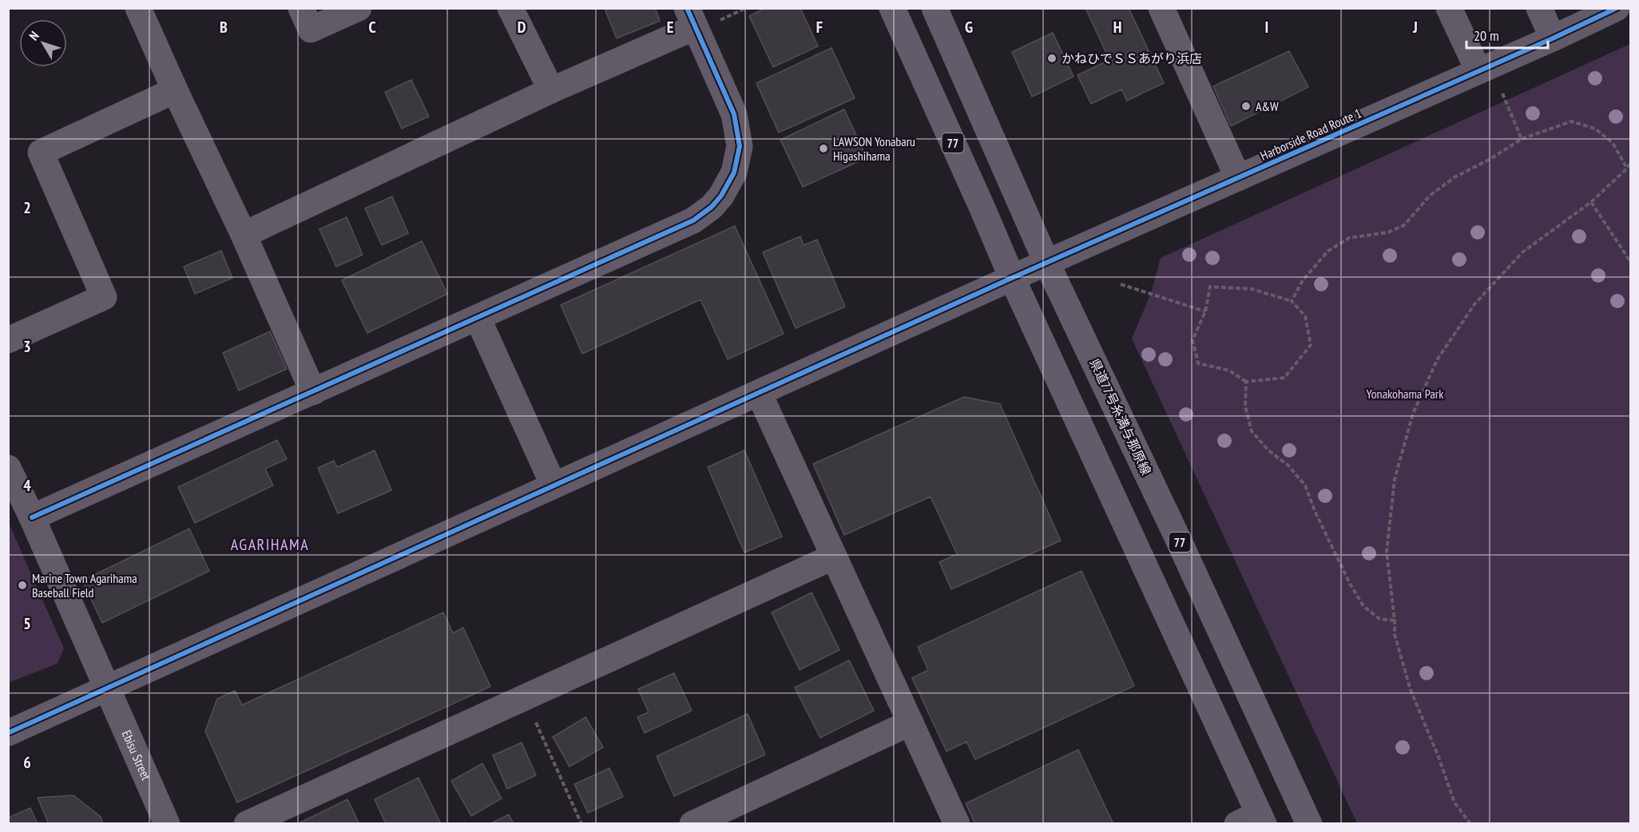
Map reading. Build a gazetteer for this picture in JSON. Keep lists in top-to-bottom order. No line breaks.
{"streets":{"main road":["77","県道77号糸満与那原線"],"street":["Harborside Road Route 1","Ebisu Street"]},"crossings":[["Harborside Road Route 1","77"],["Harborside Road Route 1","県道77号糸満与那原線"],["Harborside Road Route 1","Ebisu Street"]],"districts":["AGARIHAMA"],"parks":["Yonakohama Park"],"places":["かねひでＳＳあがり浜店","A&W","LAWSON Yonabaru Higashihama","Marine Town Agarihama Baseball Field"],"scale_bar":"20 m","north":"top left","grid":{"columns":["B","C","D","E","F","G","H","I","J"],"rows":["2","3","4","5","6"]}}
